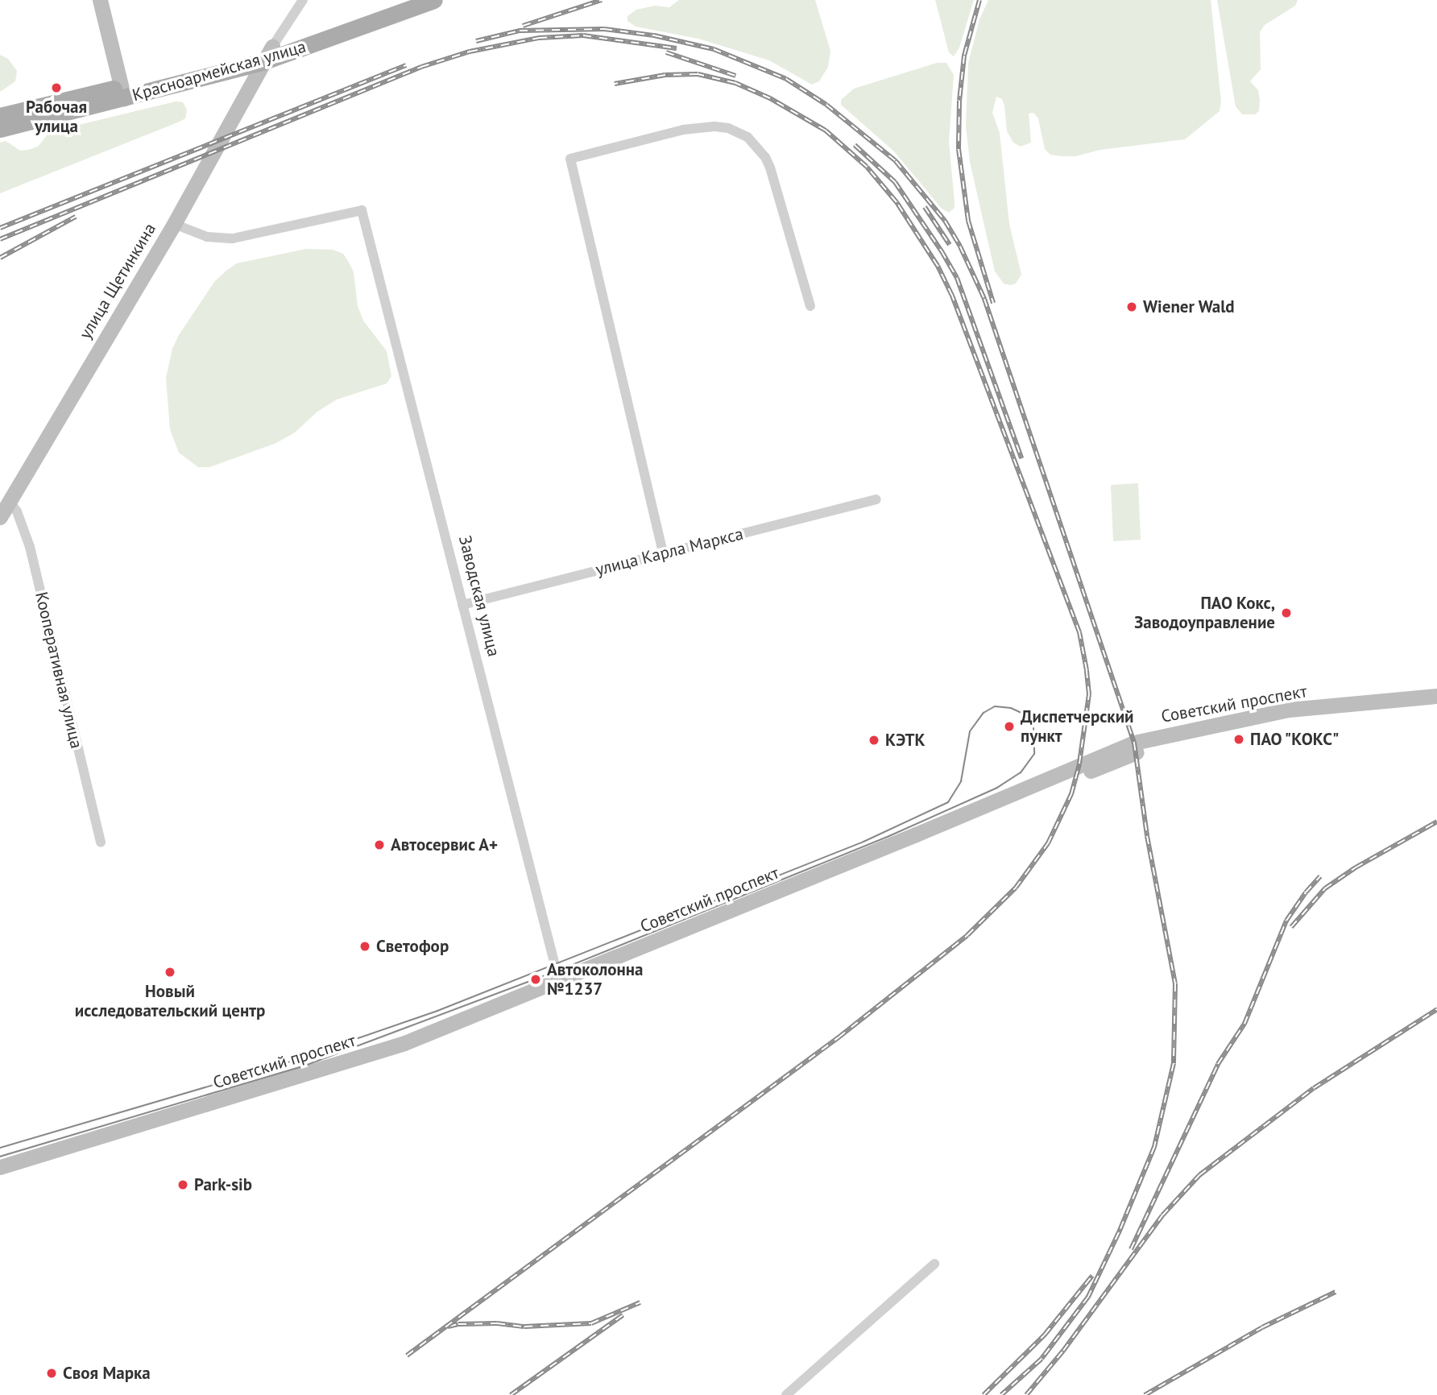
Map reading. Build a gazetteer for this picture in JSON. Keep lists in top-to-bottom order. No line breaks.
{"streets":{"main road":["Красноармейская улица","улица Щетинкина","Советский проспект"],"street":["улица Карла Маркса","Заводская улица","Кооперативная улица"]},"crossings":[["Красноармейская улица","улица Щетинкина"],["улица Щетинкина","Заводская улица"],["улица Щетинкина","Кооперативная улица"],["улица Карла Маркса","Заводская улица"],["Заводская улица","Советский проспект"]],"places":["Рабочая улица","Wiener Wald","ПАО Кокс, Заводоуправление","Диспетчерский пункт","ПАО \"КОКС\"","КЭТК","Автосервис А+","Светофор","Новый исследовательский центр","Автоколонна №1237","Park-sib","Своя Марка"]}
